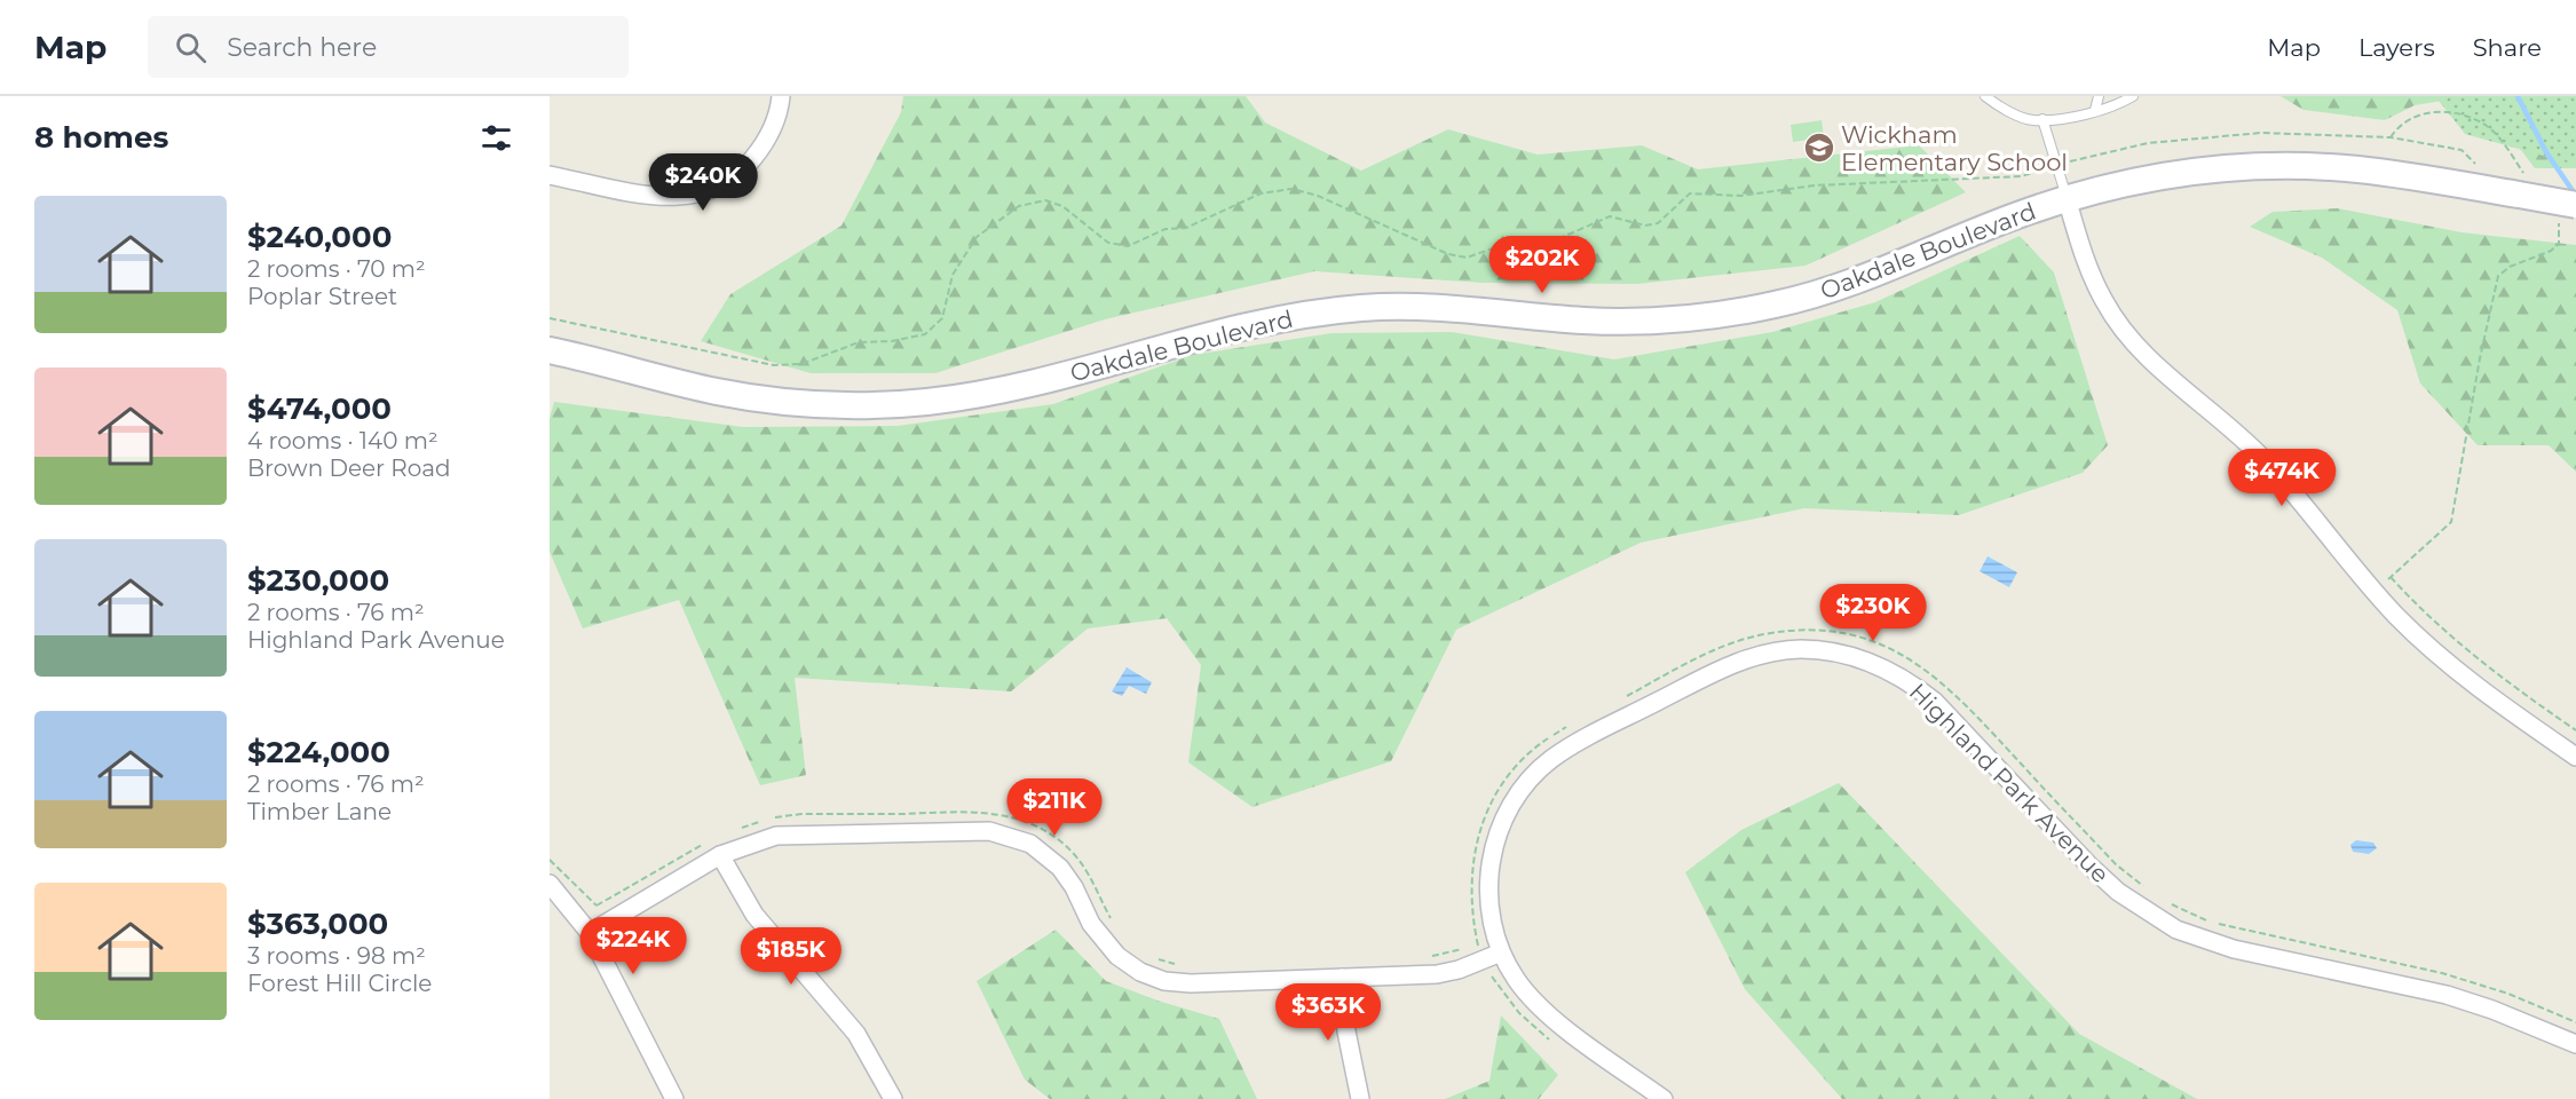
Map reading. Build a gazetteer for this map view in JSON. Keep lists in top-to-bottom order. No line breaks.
{"streets":{"main road":["Oakdale Boulevard"],"street":["Highland Park Avenue"]},"places":{"school or university":["Wickham Elementary School"]},"page":{"header":"Map","search":"Search here","nav":["Map","Layers","Share"],"heading":"8 homes","price":["$240K","$202K","$474K","$230K","$211K","$224K","$185K","$363K"],"list":[{"name":"$240,000","note":"2 rooms · 70 m² · Poplar Street"},{"name":"$474,000","note":"4 rooms · 140 m² · Brown Deer Road"},{"name":"$230,000","note":"2 rooms · 76 m² · Highland Park Avenue"},{"name":"$224,000","note":"2 rooms · 76 m² · Timber Lane"},{"name":"$363,000","note":"3 rooms · 98 m² · Forest Hill Circle"}]}}
